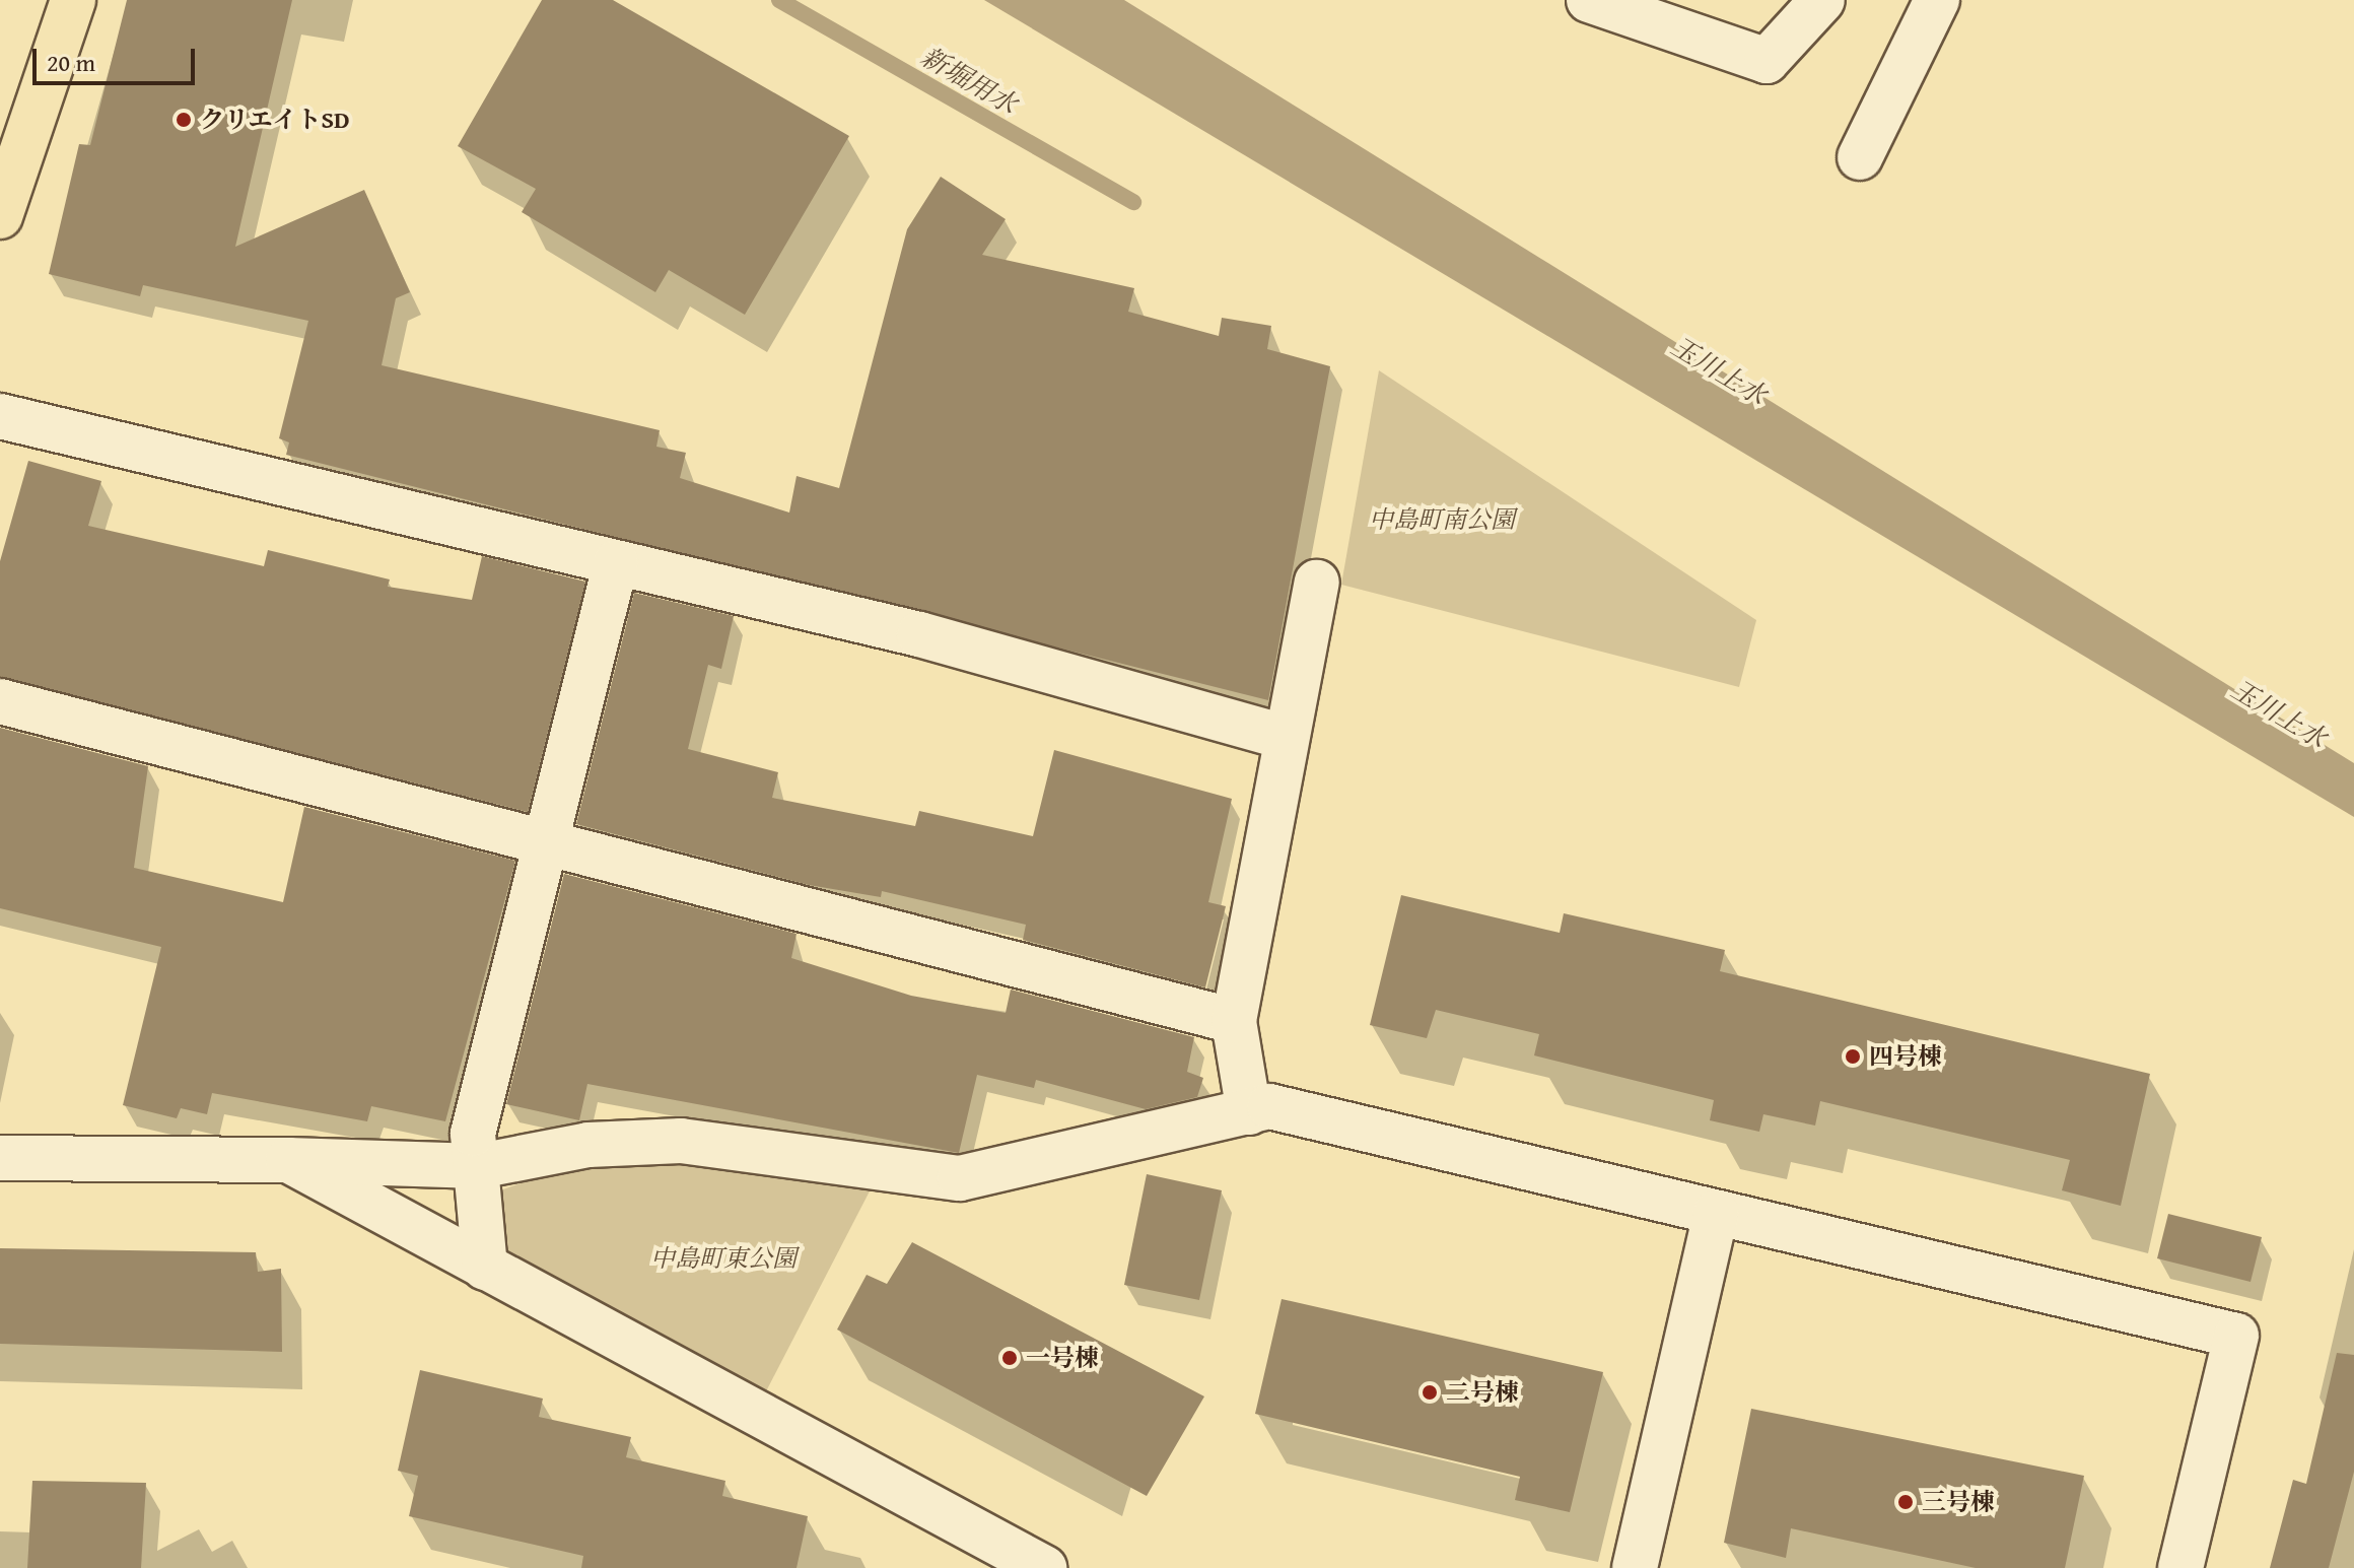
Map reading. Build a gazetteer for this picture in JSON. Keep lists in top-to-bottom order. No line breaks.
{"water":["新堀用水","玉川上水"],"parks":["中島町南公園","中島町東公園"],"places":["クリエイトSD","四号棟","一号棟","二号棟","三号棟"],"scale_bar":"20 m"}
